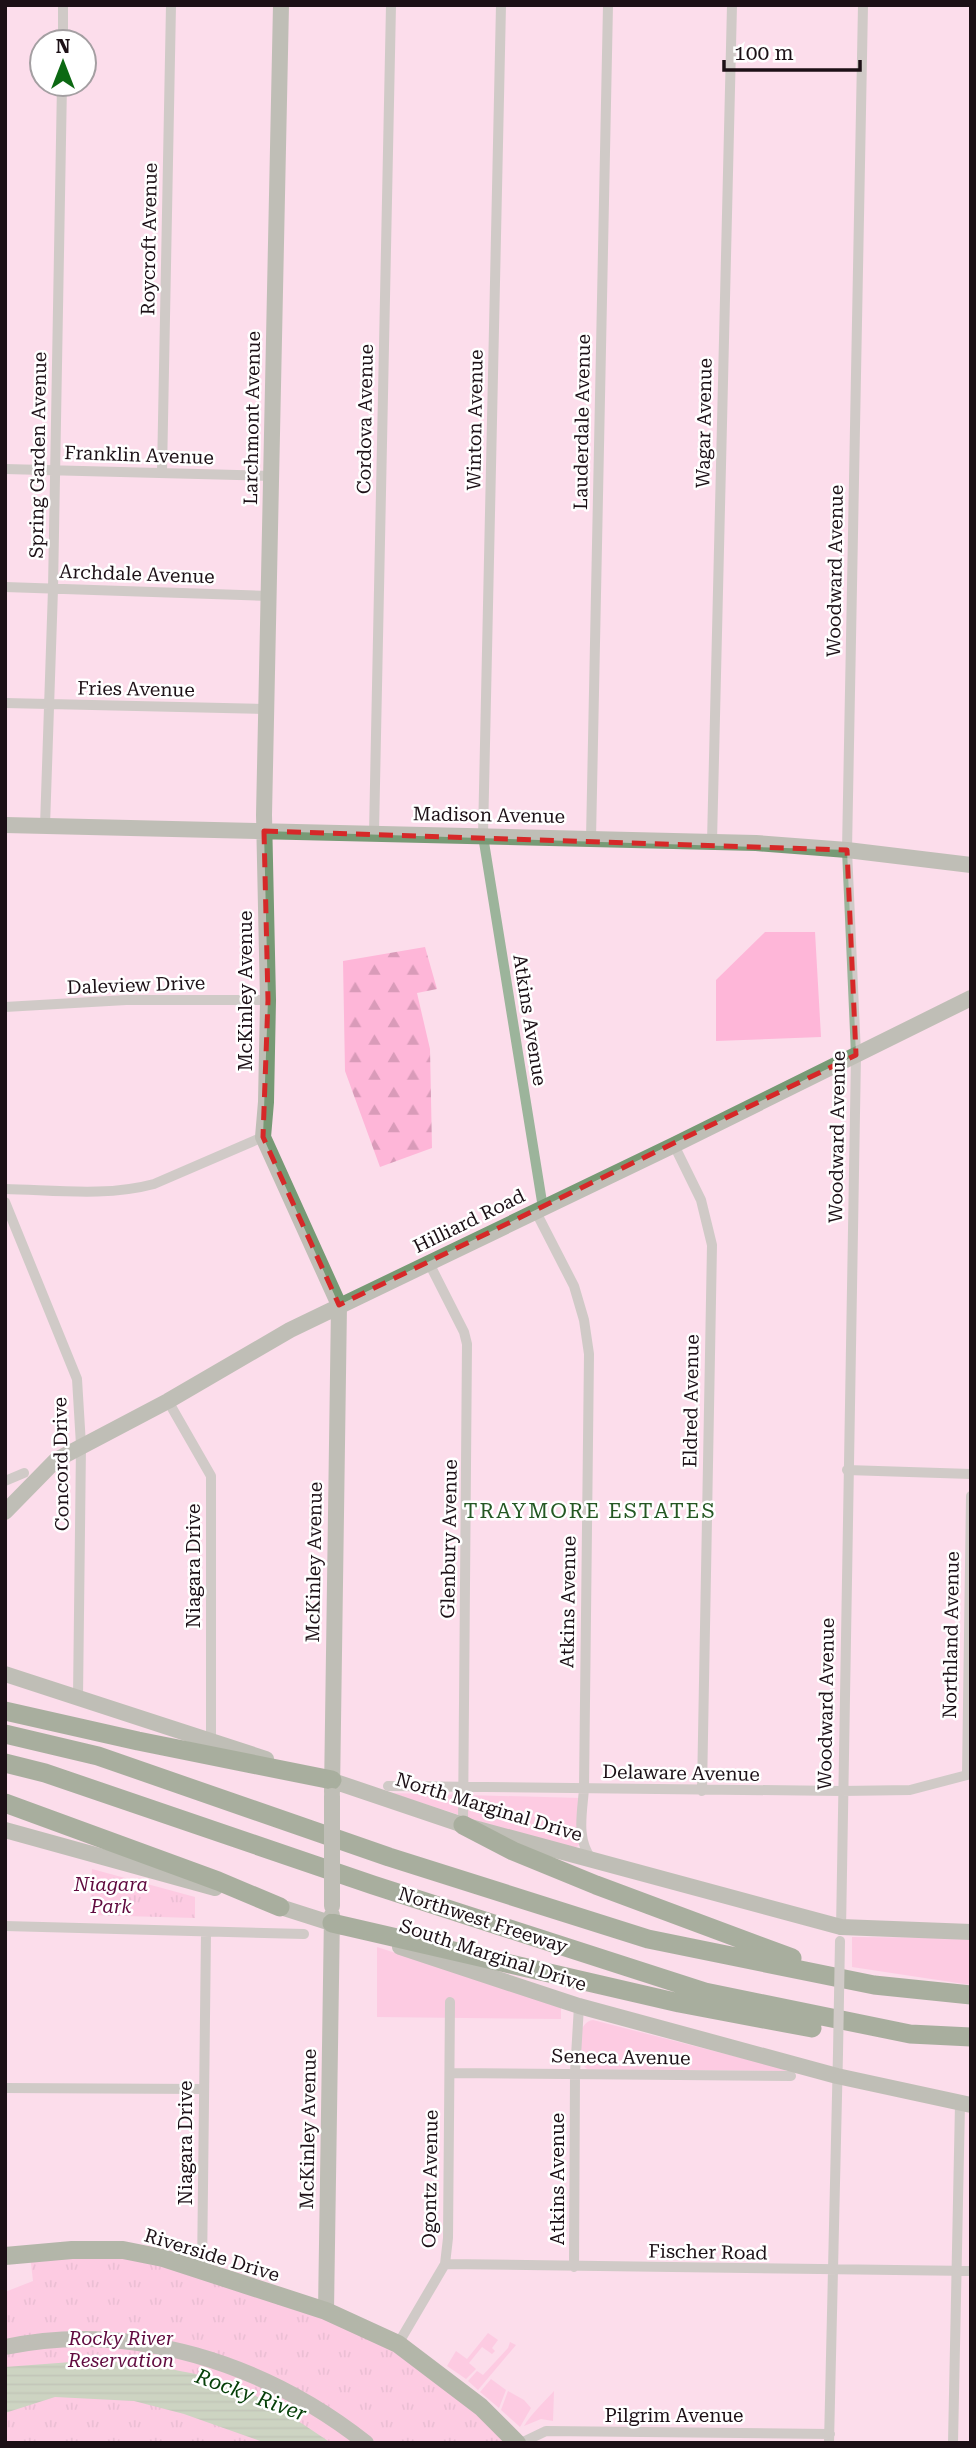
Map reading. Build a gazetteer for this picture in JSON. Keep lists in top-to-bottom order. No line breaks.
{"streets":{"highway":["Northwest Freeway"],"main road":["Larchmont Avenue","Madison Avenue","McKinley Avenue","Hilliard Road","North Marginal Drive","South Marginal Drive","Riverside Drive"],"street":["Roycroft Avenue","Cordova Avenue","Winton Avenue","Lauderdale Avenue","Wagar Avenue","Spring Garden Avenue","Franklin Avenue","Woodward Avenue","Archdale Avenue","Fries Avenue","Daleview Drive","Atkins Avenue","Eldred Avenue","Concord Drive","Glenbury Avenue","Niagara Drive","Northland Avenue","Delaware Avenue","Seneca Avenue","Ogontz Avenue","Fischer Road","Pilgrim Avenue"]},"crossings":[["Roycroft Avenue","Franklin Avenue"],["Larchmont Avenue","Franklin Avenue"],["Larchmont Avenue","Archdale Avenue"],["Larchmont Avenue","Fries Avenue"],["Larchmont Avenue","Madison Avenue"],["Larchmont Avenue","McKinley Avenue"],["Cordova Avenue","Madison Avenue"],["Winton Avenue","Madison Avenue"],["Winton Avenue","Atkins Avenue"],["Lauderdale Avenue","Madison Avenue"],["Wagar Avenue","Madison Avenue"],["Spring Garden Avenue","Franklin Avenue"],["Spring Garden Avenue","Archdale Avenue"],["Spring Garden Avenue","Fries Avenue"],["Spring Garden Avenue","Madison Avenue"],["Woodward Avenue","Madison Avenue"],["Woodward Avenue","Hilliard Road"],["Woodward Avenue","Delaware Avenue"],["Woodward Avenue","North Marginal Drive"],["Woodward Avenue","South Marginal Drive"],["Woodward Avenue","Fischer Road"],["Woodward Avenue","Pilgrim Avenue"],["Madison Avenue","McKinley Avenue"],["Madison Avenue","Atkins Avenue"],["Daleview Drive","McKinley Avenue"],["McKinley Avenue","Hilliard Road"],["McKinley Avenue","North Marginal Drive"],["McKinley Avenue","South Marginal Drive"],["McKinley Avenue","Riverside Drive"],["Atkins Avenue","Hilliard Road"],["Atkins Avenue","Delaware Avenue"],["Atkins Avenue","North Marginal Drive"],["Atkins Avenue","South Marginal Drive"],["Atkins Avenue","Seneca Avenue"],["Atkins Avenue","Fischer Road"],["Hilliard Road","Eldred Avenue"],["Hilliard Road","Concord Drive"],["Hilliard Road","Glenbury Avenue"],["Hilliard Road","Niagara Drive"],["Eldred Avenue","Delaware Avenue"],["Concord Drive","North Marginal Drive"],["Glenbury Avenue","Delaware Avenue"],["Glenbury Avenue","North Marginal Drive"],["Niagara Drive","North Marginal Drive"],["Niagara Drive","Riverside Drive"],["Northland Avenue","Delaware Avenue"],["Seneca Avenue","Ogontz Avenue"],["Ogontz Avenue","Fischer Road"],["Ogontz Avenue","Riverside Drive"],["Riverside Drive","Pilgrim Avenue"]],"districts":["TRAYMORE ESTATES"],"water":["Rocky River"],"parks":["Niagara Park","Rocky River Reservation"],"scale_bar":"100 m","north":"top"}
